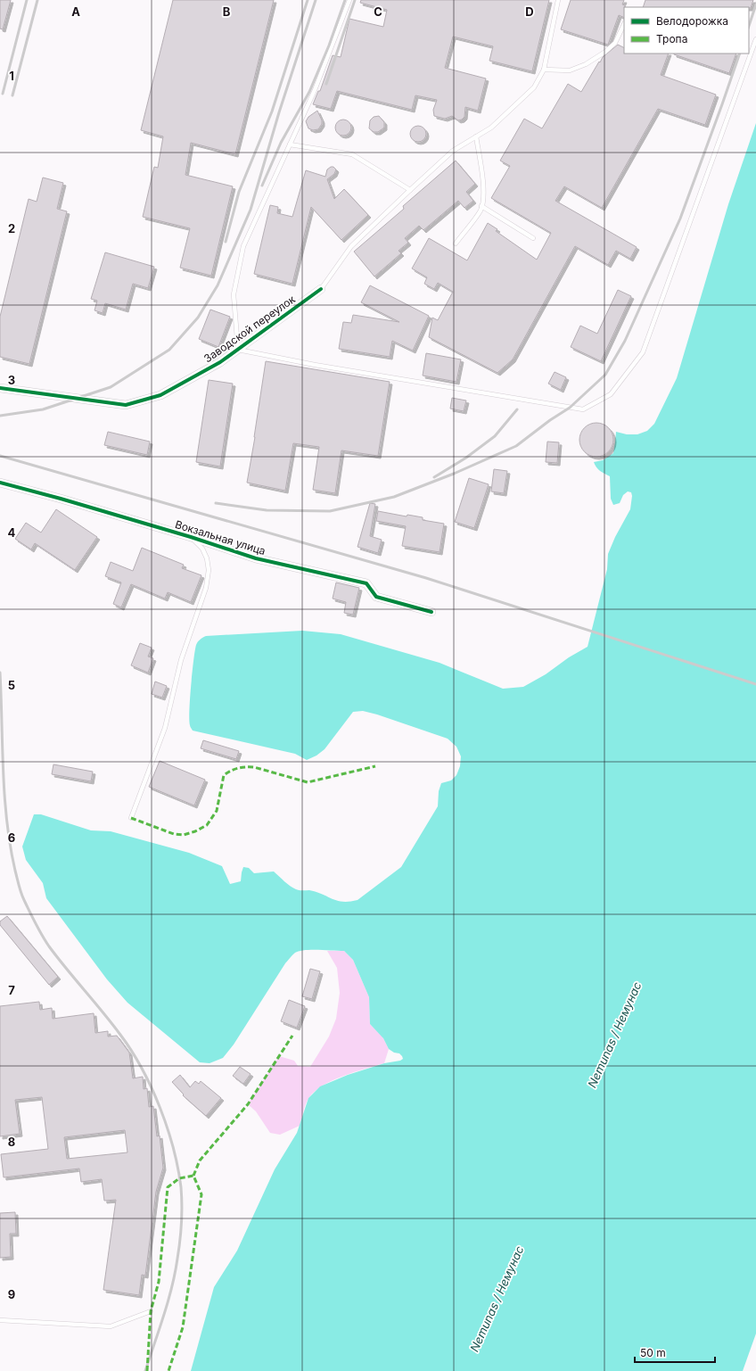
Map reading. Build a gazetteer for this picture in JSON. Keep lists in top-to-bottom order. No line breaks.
{"streets":{"street":["Заводской переулок","Вокзальная улица"]},"water":["Nemunas / Немунас"],"legend":["Велодорожка","Тропа"],"scale_bar":"50 m","grid":{"columns":["A","B","C","D"],"rows":["1","2","3","4","5","6","7","8","9"]}}
